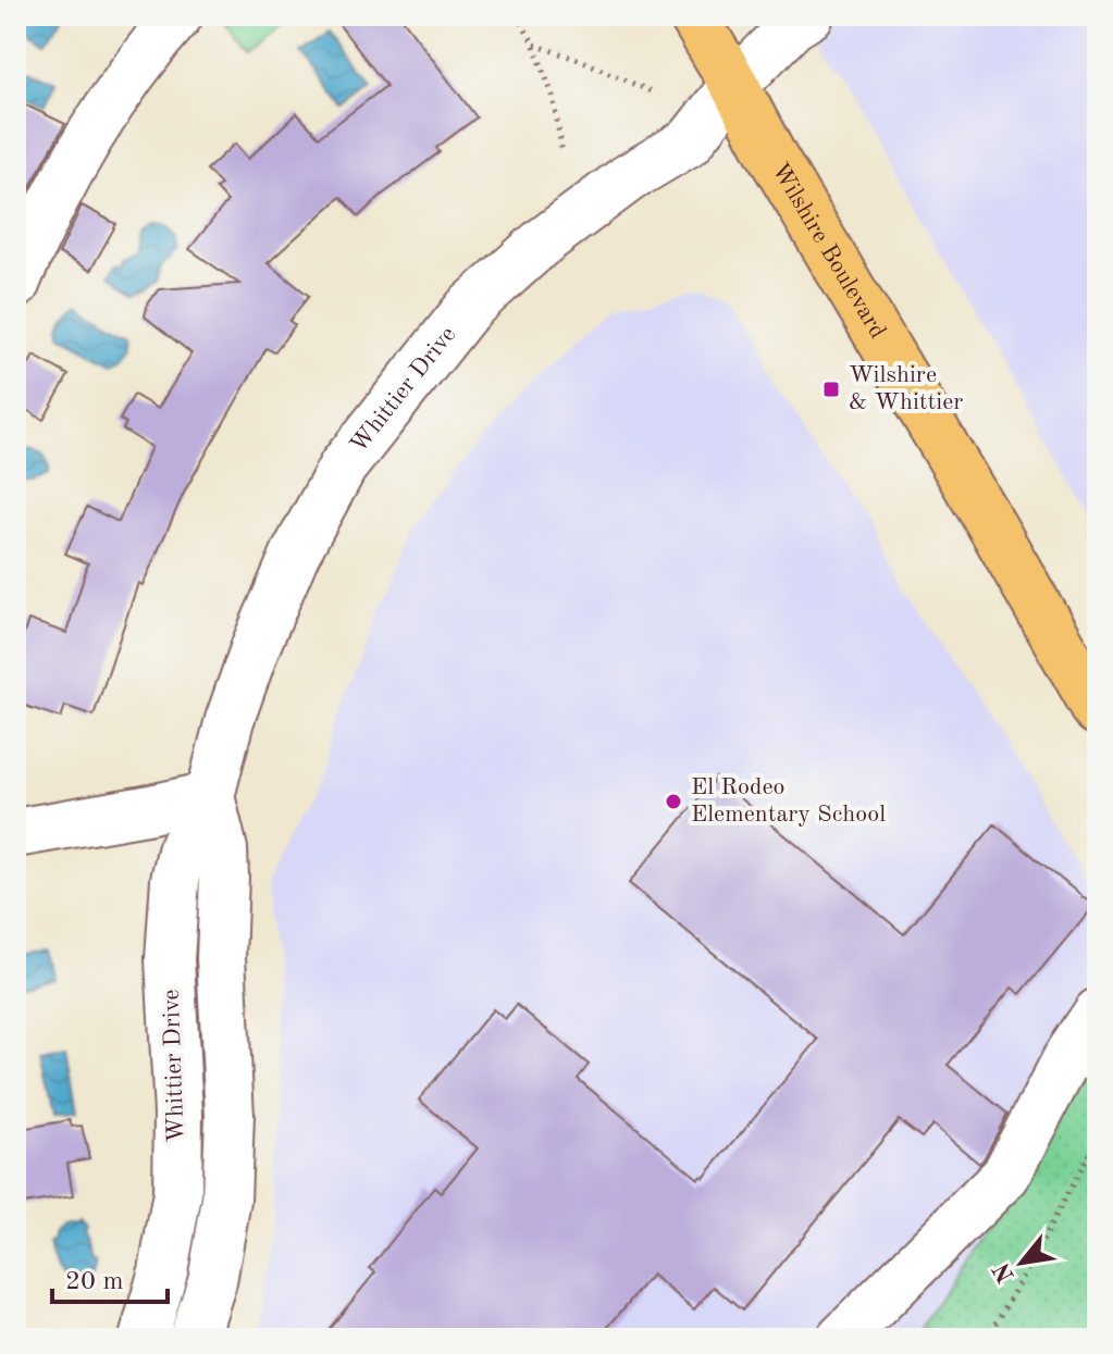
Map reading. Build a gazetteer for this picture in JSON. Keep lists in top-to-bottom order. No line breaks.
{"streets":{"main road":["Wilshire Boulevard"],"street":["Whittier Drive"]},"crossings":[["Wilshire Boulevard","Whittier Drive"]],"places":{"transit":["Wilshire & Whittier"],"other":["El Rodeo Elementary School"]},"scale_bar":"20 m","north":"bottom left"}
